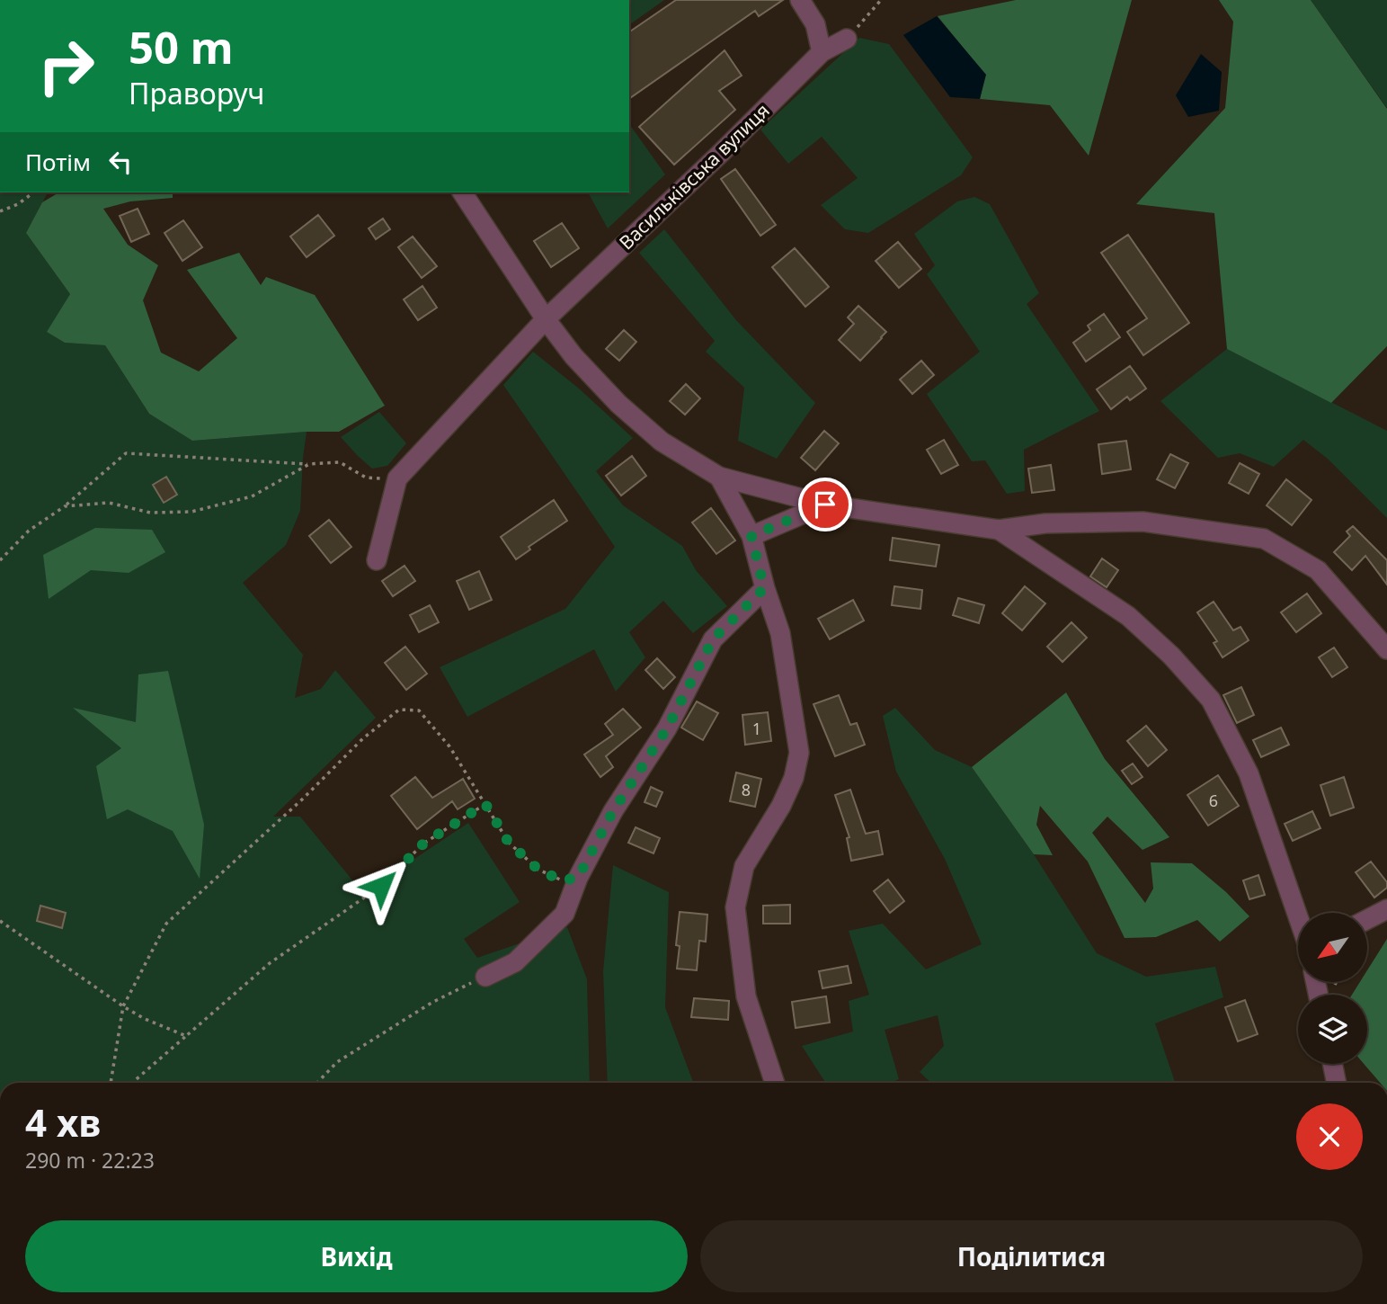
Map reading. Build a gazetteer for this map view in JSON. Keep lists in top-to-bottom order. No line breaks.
{"streets":{"street":["Васильківська вулиця"]},"house_numbers":["1","8","6"],"north":"bottom left","page":{"turn":["50 m","Праворуч"],"then":"Потім","heading":["4 хв","290 m · 22:23"],"buttons":["Вихід","Поділитися"]}}
